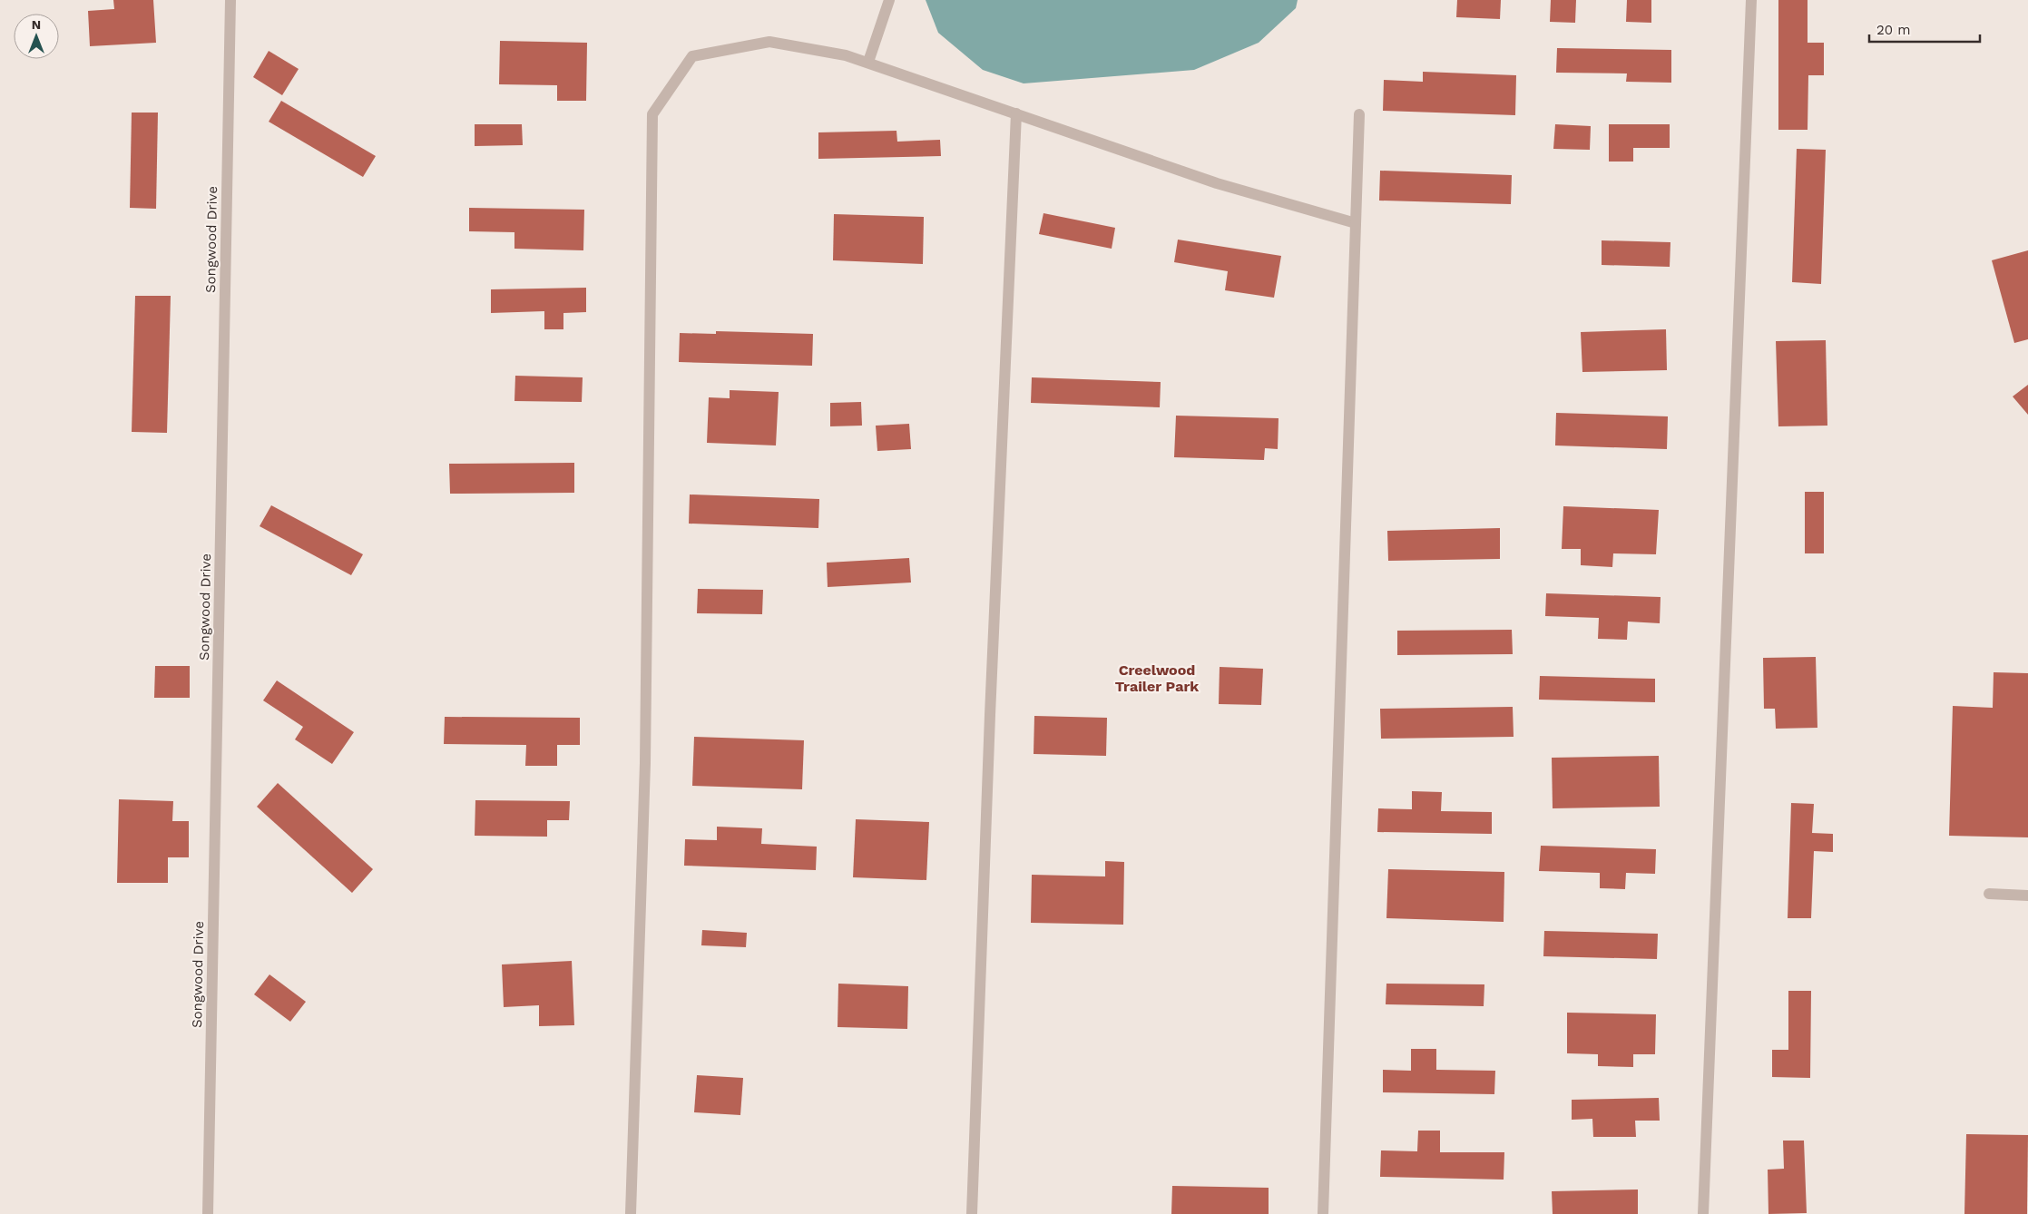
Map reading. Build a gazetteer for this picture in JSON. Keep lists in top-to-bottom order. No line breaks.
{"streets":{"street":["Songwood Drive"]},"districts":["Creelwood Trailer Park"],"scale_bar":"20 m","north":"top"}
